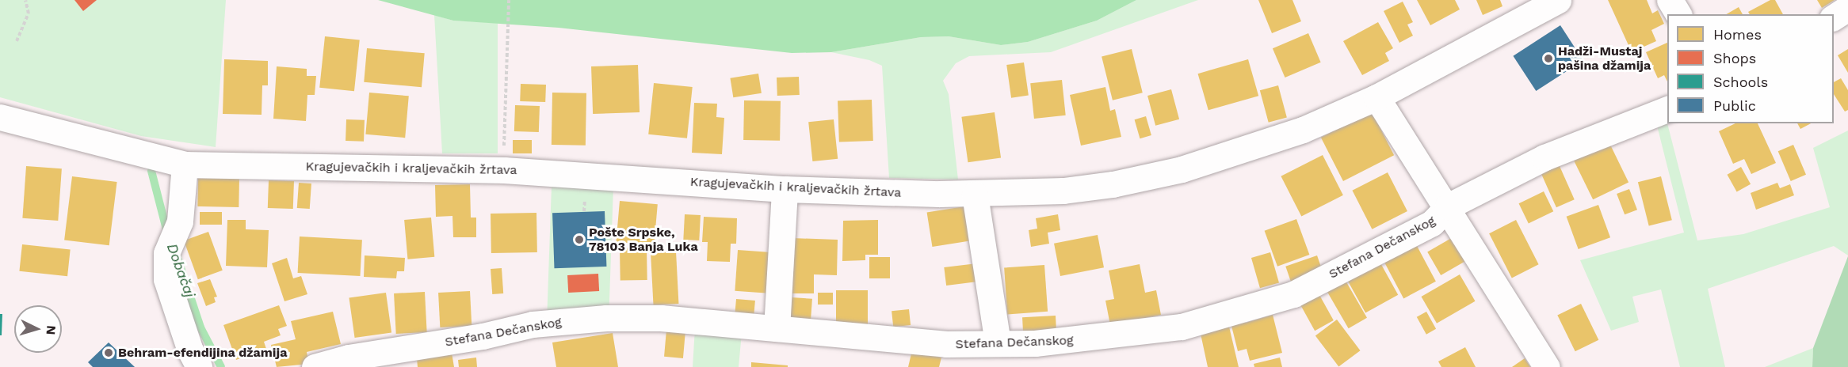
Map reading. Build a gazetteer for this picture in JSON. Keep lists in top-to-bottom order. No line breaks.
{"streets":{"street":["Kragujevačkih i kraljevačkih žrtava","Stefana Dečanskog"]},"water":["Dobačaj"],"places":["Hadži-Mustaj pašina džamija","Pošte Srpske, 78103 Banja Luka","Behram-efendijina džamija"],"legend":["Homes","Shops","Schools","Public"],"north":"right"}
